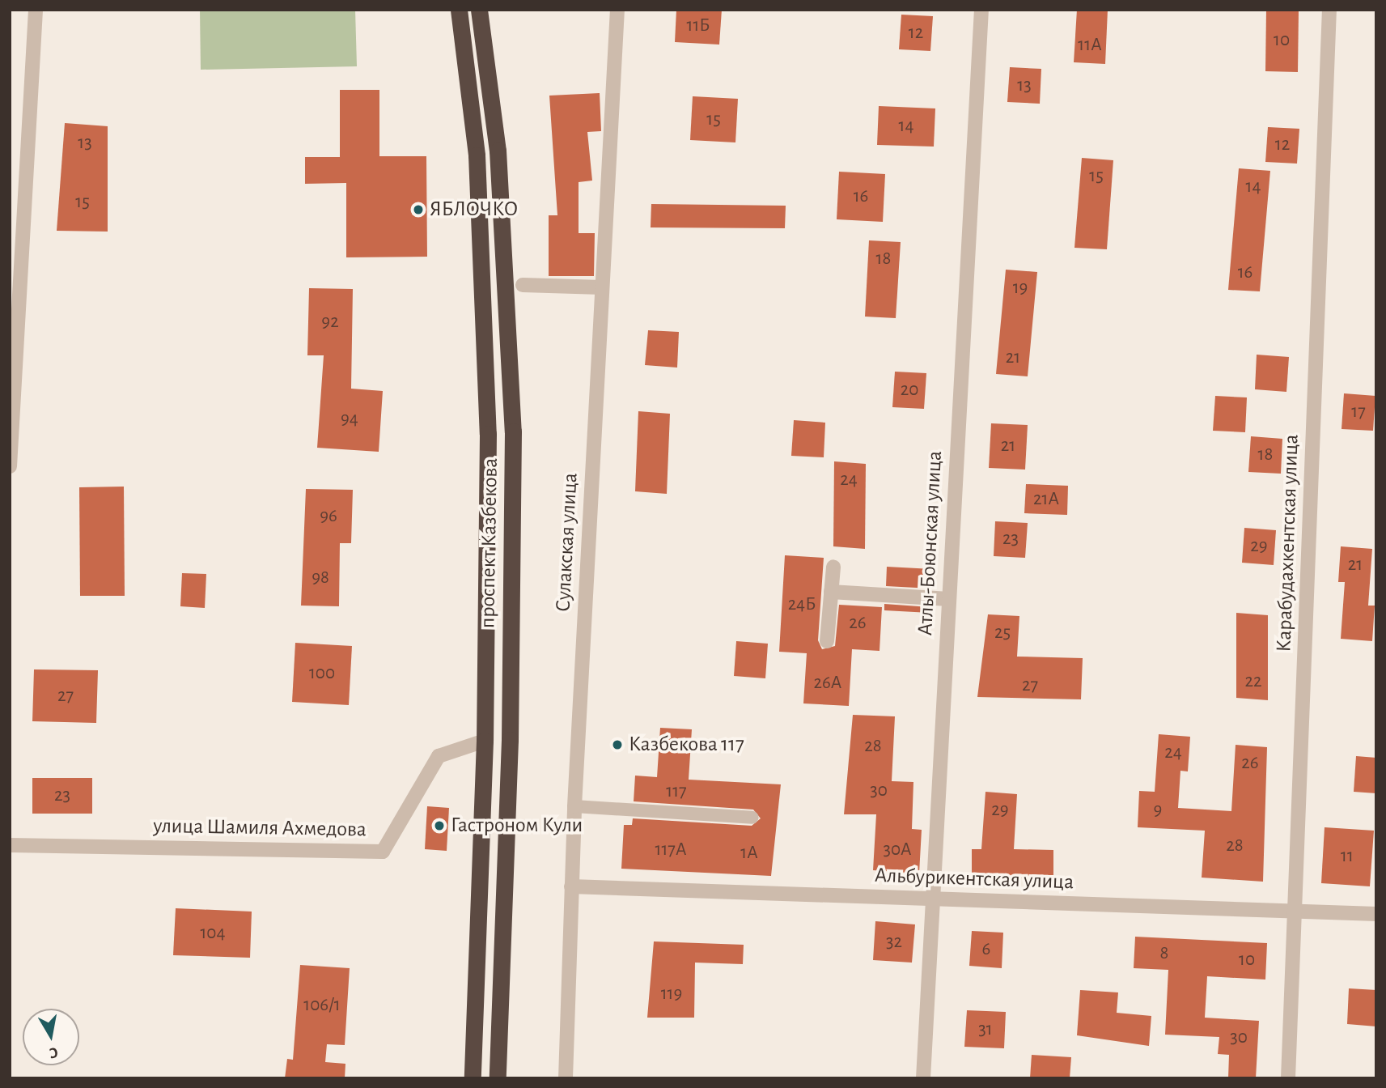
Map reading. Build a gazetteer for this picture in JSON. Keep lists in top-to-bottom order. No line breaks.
{"streets":{"highway":["проспект Казбекова"],"street":["Сулакская улица","Атлы-Боюнская улица","Карабудахкентская улица","улица Шамиля Ахмедова","Альбурикентская улица"]},"crossings":[["Сулакская улица","Альбурикентская улица"],["проспект Казбекова","улица Шамиля Ахмедова"],["Атлы-Боюнская улица","Альбурикентская улица"],["Карабудахкентская улица","Альбурикентская улица"]],"places":["ЯБЛОЧКО","Казбекова 117","Гастроном Кули"],"house_numbers":["11Б","12","10","11А","13","15","14","13","12","15","14","16","15","18","16","19","92","21","20","17","94","21","18","24","21А","96","23","29","21","98","24Б","26","25","100","22","26А","27","27","28","24","26","30","117","23","29","9","28","117А","30А","1А","11","104","32","6","8","10","119","106/1","31","30"],"north":"bottom"}
